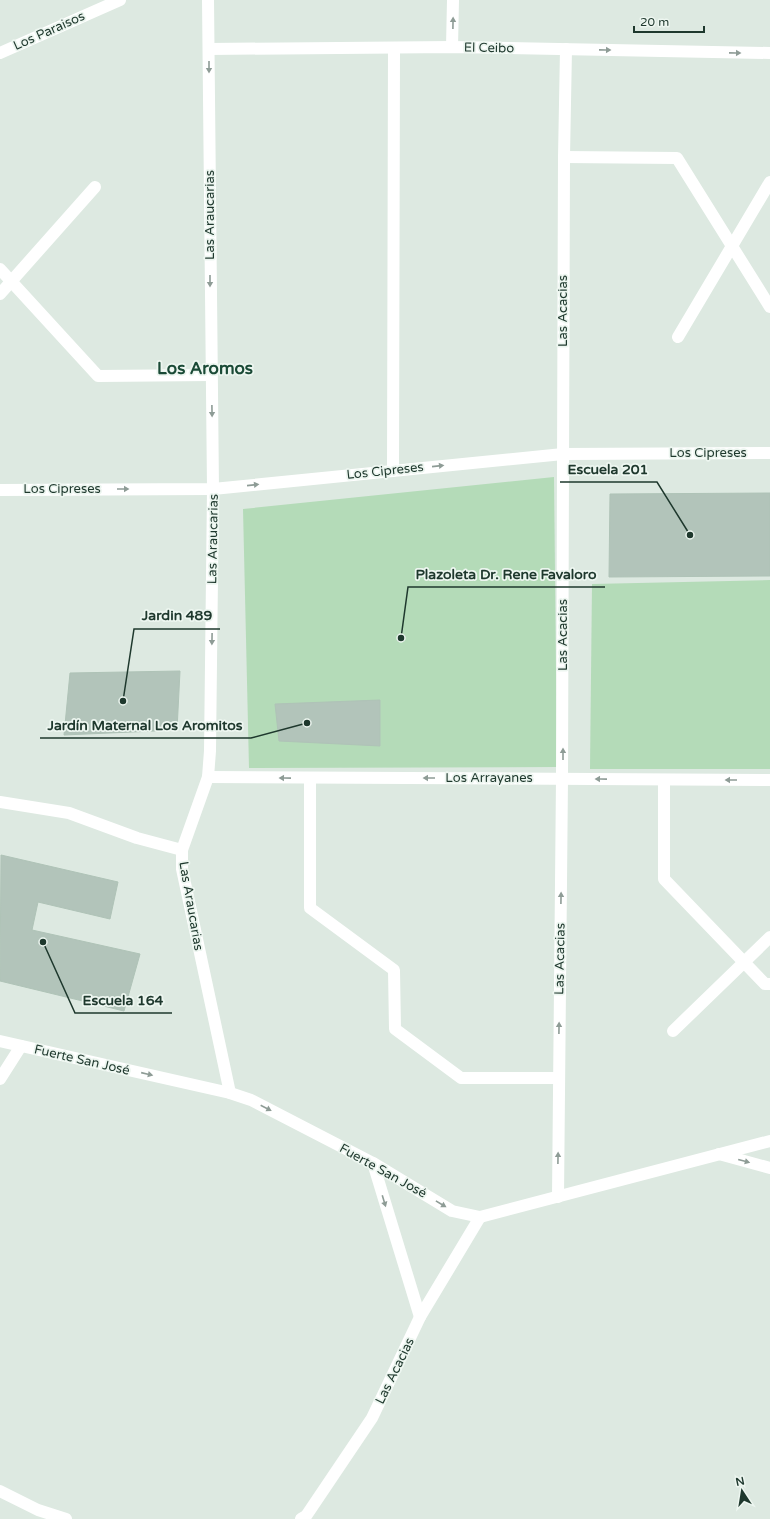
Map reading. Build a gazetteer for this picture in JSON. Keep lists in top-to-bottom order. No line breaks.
{"streets":{"street":["Los Paraisos","El Ceibo","Las Araucarias","Las Acacias","Los Cipreses","Los Arrayanes","Fuerte San José"]},"crossings":[["El Ceibo","Las Araucarias"],["El Ceibo","Las Acacias"],["Las Araucarias","Los Cipreses"],["Las Araucarias","Los Arrayanes"],["Las Araucarias","Fuerte San José"],["Las Acacias","Los Cipreses"],["Las Acacias","Los Arrayanes"],["Las Acacias","Fuerte San José"]],"one_way":["El Ceibo","Las Araucarias","Las Acacias","Los Cipreses","Los Arrayanes","Fuerte San José"],"districts":["Los Aromos"],"places":["Escuela 201","Plazoleta Dr. Rene Favaloro","Jardin 489","Jardín Maternal Los Aromitos","Escuela 164"],"scale_bar":"20 m","north":"top"}
